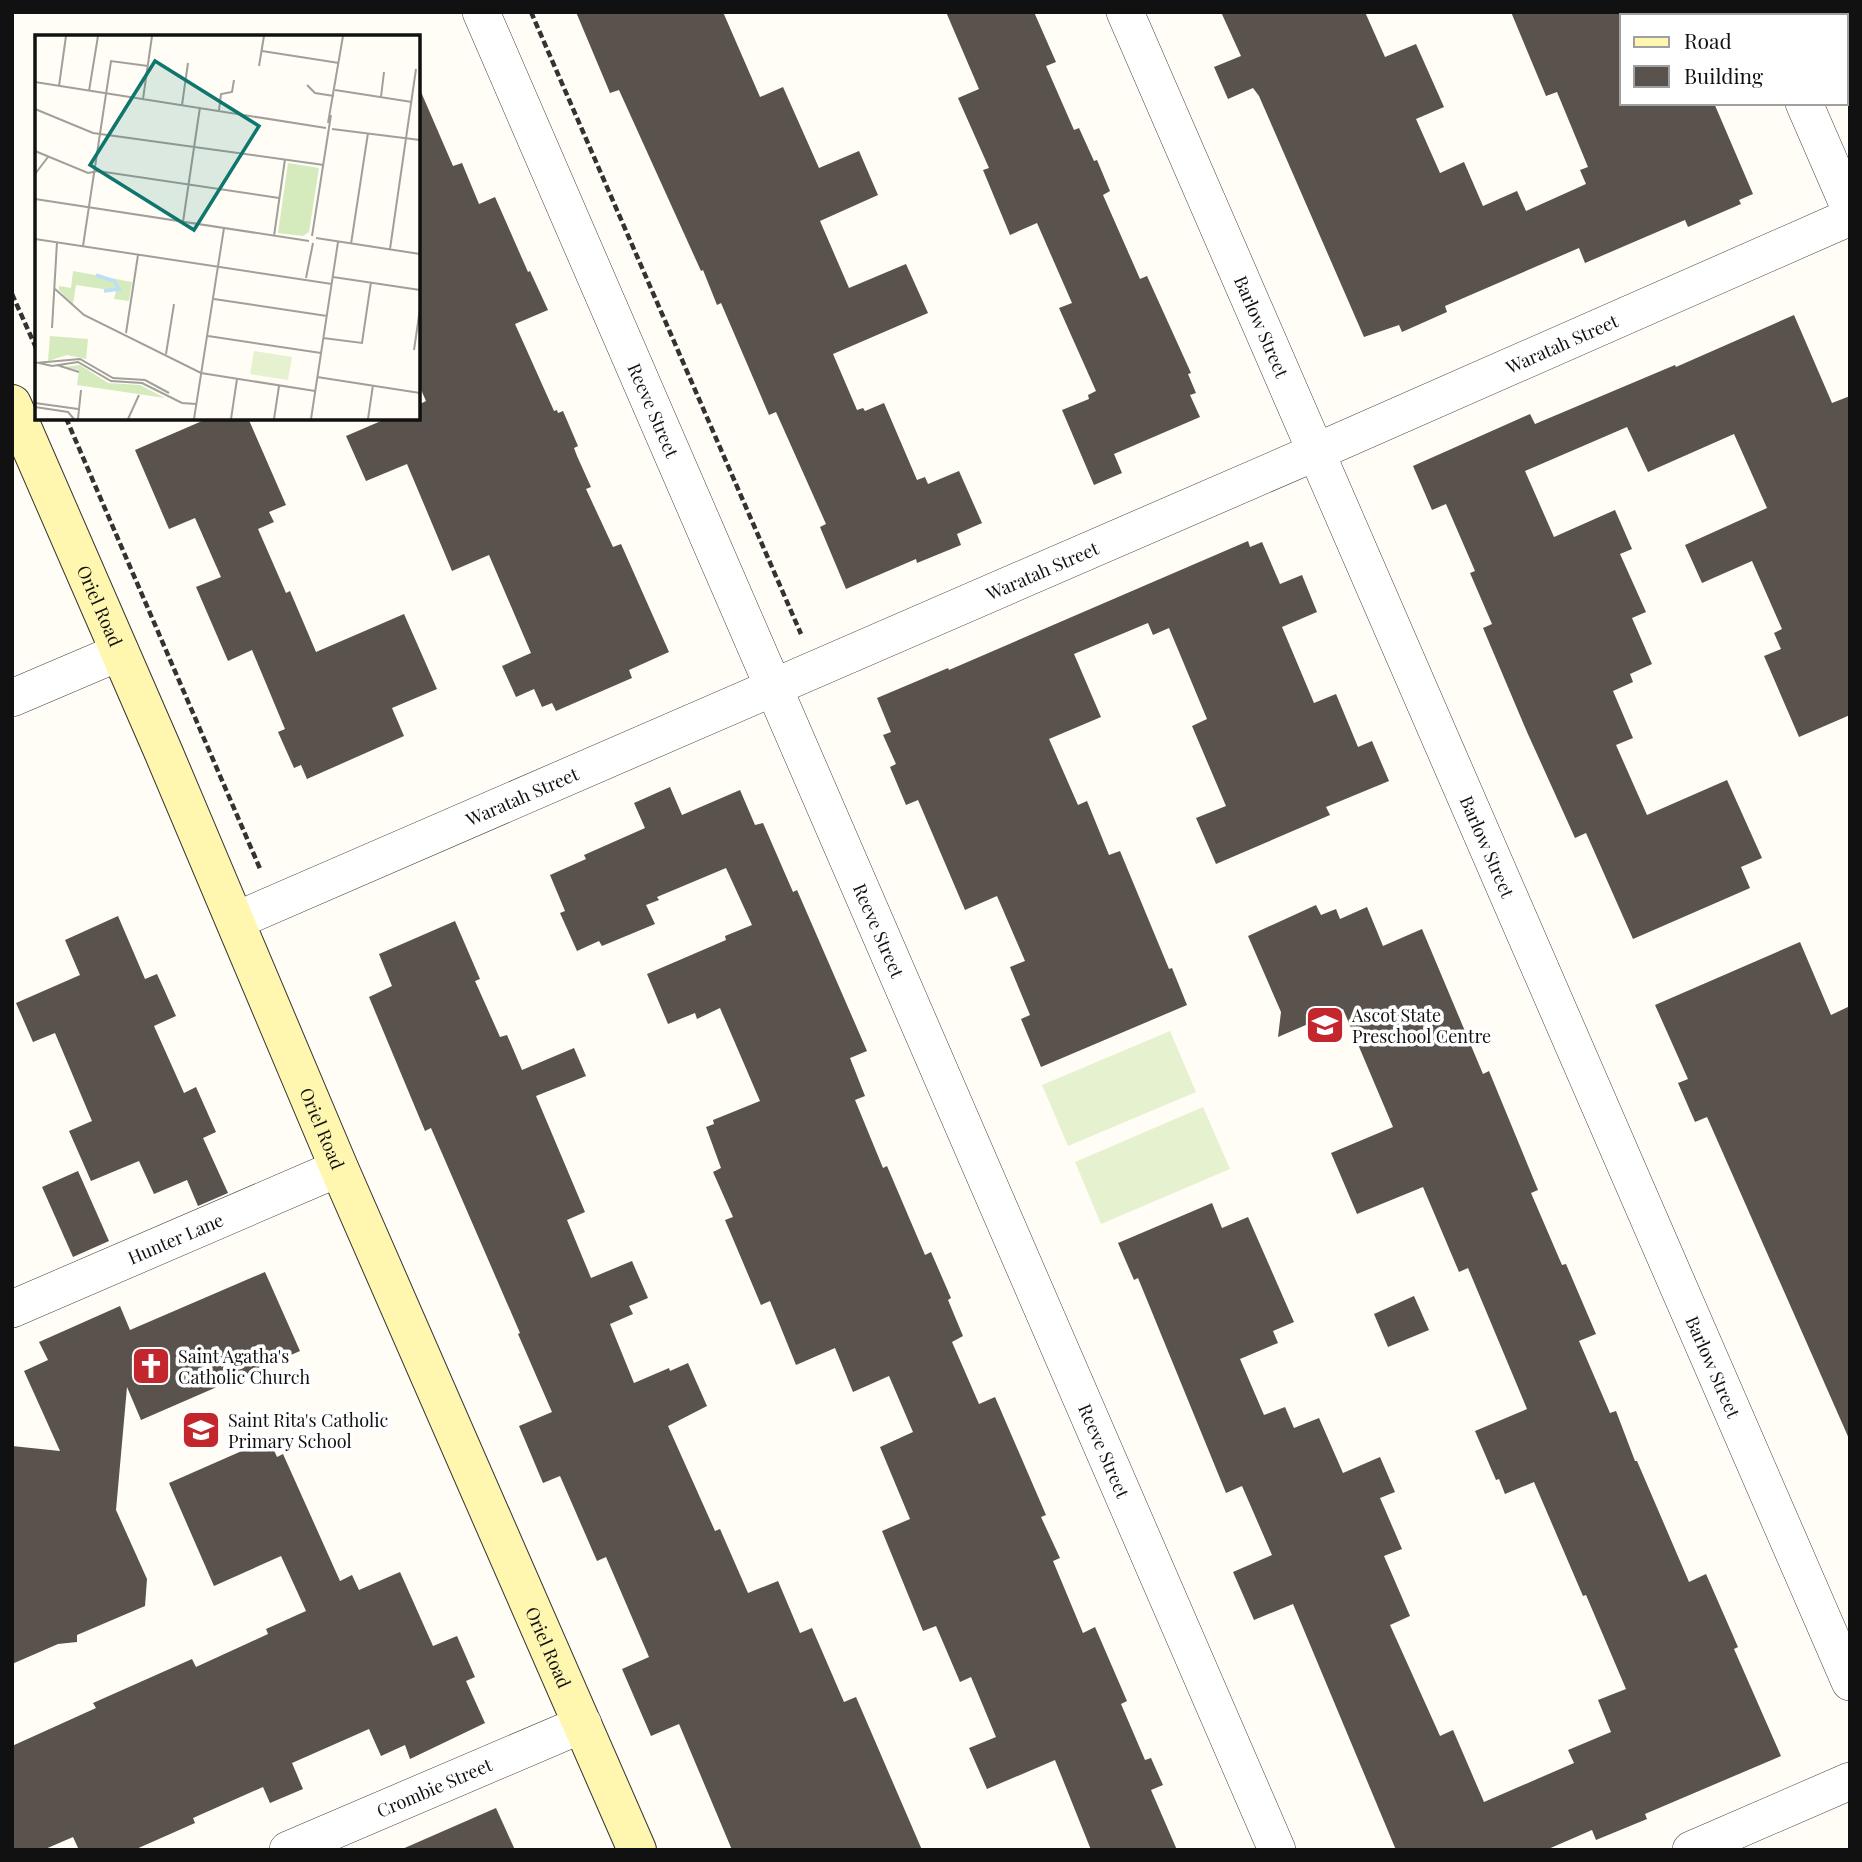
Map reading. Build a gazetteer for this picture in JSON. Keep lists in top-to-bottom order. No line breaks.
{"streets":{"street":["Barlow Street","Waratah Street","Reeve Street","Oriel Road","Hunter Lane","Crombie Street"]},"crossings":[["Barlow Street","Waratah Street"],["Waratah Street","Reeve Street"],["Waratah Street","Oriel Road"],["Oriel Road","Hunter Lane"],["Oriel Road","Crombie Street"]],"places":{"school or university":["Ascot State Preschool Centre","Saint Rita's Catholic Primary School"],"church":["Saint Agatha's Catholic Church"]},"legend":["Road","Building"]}
